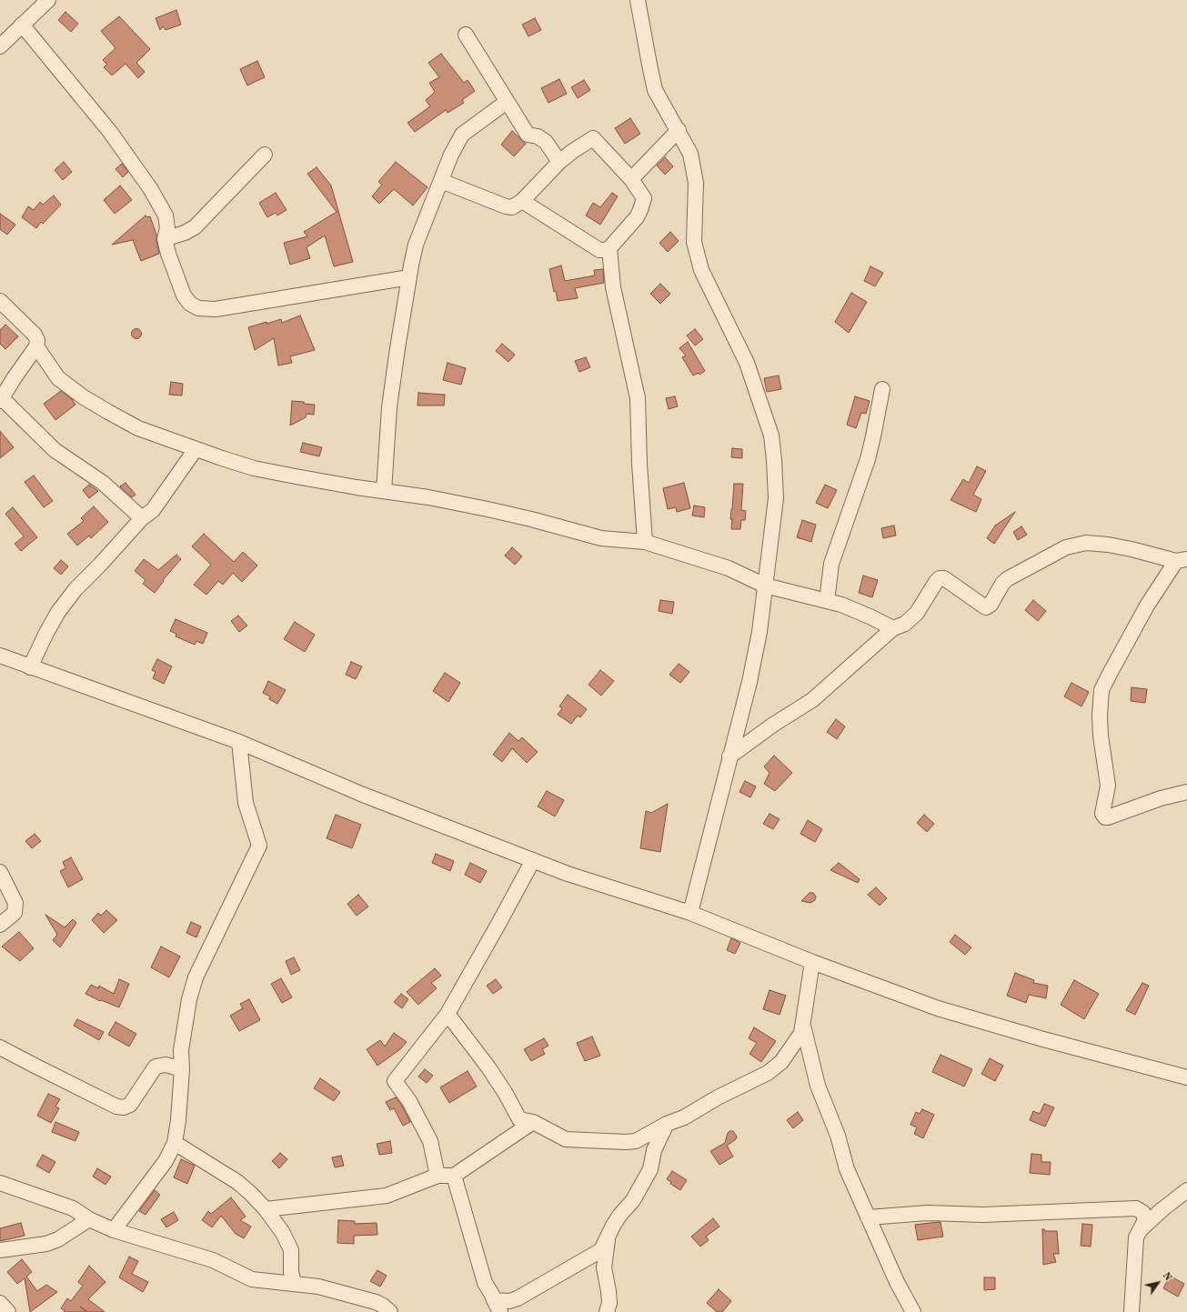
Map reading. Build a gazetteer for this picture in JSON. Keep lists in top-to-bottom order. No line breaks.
{"north":"top right"}
